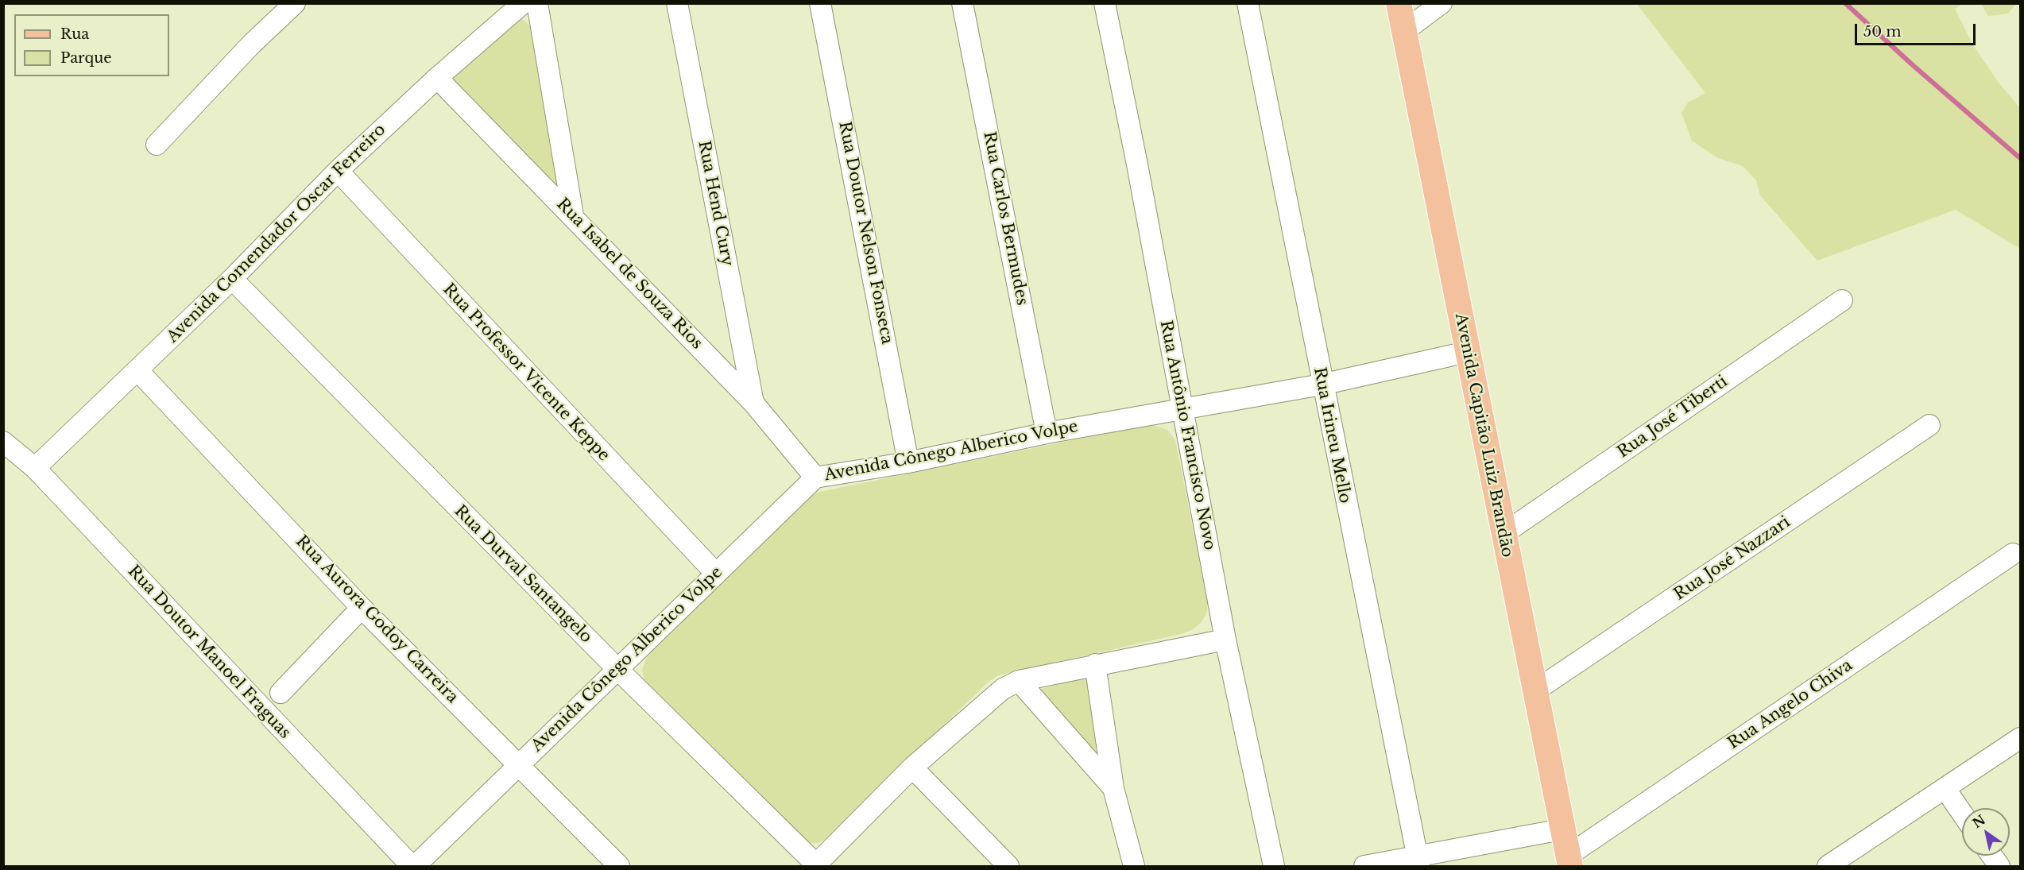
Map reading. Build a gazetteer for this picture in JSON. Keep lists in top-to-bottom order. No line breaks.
{"streets":{"main road":["Avenida Capitão Luiz Brandão"],"street":["Rua Hend Cury","Rua Carlos Bermudes","Rua Doutor Nelson Fonseca","Avenida Comendador Oscar Ferreiro","Rua Isabel de Souza Rios","Rua Professor Vicente Keppe","Rua José Tiberti","Rua Antônio Francisco Novo","Rua Irineu Mello","Avenida Cônego Alberico Volpe","Rua José Nazzari","Rua Durval Santangelo","Rua Aurora Godoy Carreira","Rua Doutor Manoel Fraguas","Rua Angelo Chiva"]},"crossings":[["Rua Hend Cury","Rua Isabel de Souza Rios"],["Rua Carlos Bermudes","Avenida Cônego Alberico Volpe"],["Rua Doutor Nelson Fonseca","Avenida Cônego Alberico Volpe"],["Avenida Comendador Oscar Ferreiro","Rua Isabel de Souza Rios"],["Avenida Comendador Oscar Ferreiro","Rua Professor Vicente Keppe"],["Avenida Comendador Oscar Ferreiro","Rua Durval Santangelo"],["Avenida Comendador Oscar Ferreiro","Rua Aurora Godoy Carreira"],["Avenida Comendador Oscar Ferreiro","Rua Doutor Manoel Fraguas"],["Rua Isabel de Souza Rios","Avenida Cônego Alberico Volpe"],["Rua Professor Vicente Keppe","Avenida Cônego Alberico Volpe"],["Rua José Tiberti","Avenida Capitão Luiz Brandão"],["Rua Antônio Francisco Novo","Avenida Cônego Alberico Volpe"],["Rua Irineu Mello","Avenida Cônego Alberico Volpe"],["Avenida Capitão Luiz Brandão","Avenida Cônego Alberico Volpe"],["Avenida Capitão Luiz Brandão","Rua José Nazzari"],["Avenida Capitão Luiz Brandão","Rua Angelo Chiva"],["Avenida Cônego Alberico Volpe","Rua Durval Santangelo"],["Avenida Cônego Alberico Volpe","Rua Aurora Godoy Carreira"],["Avenida Cônego Alberico Volpe","Rua Doutor Manoel Fraguas"]],"legend":["Rua","Parque"],"scale_bar":"50 m","north":"top left"}
